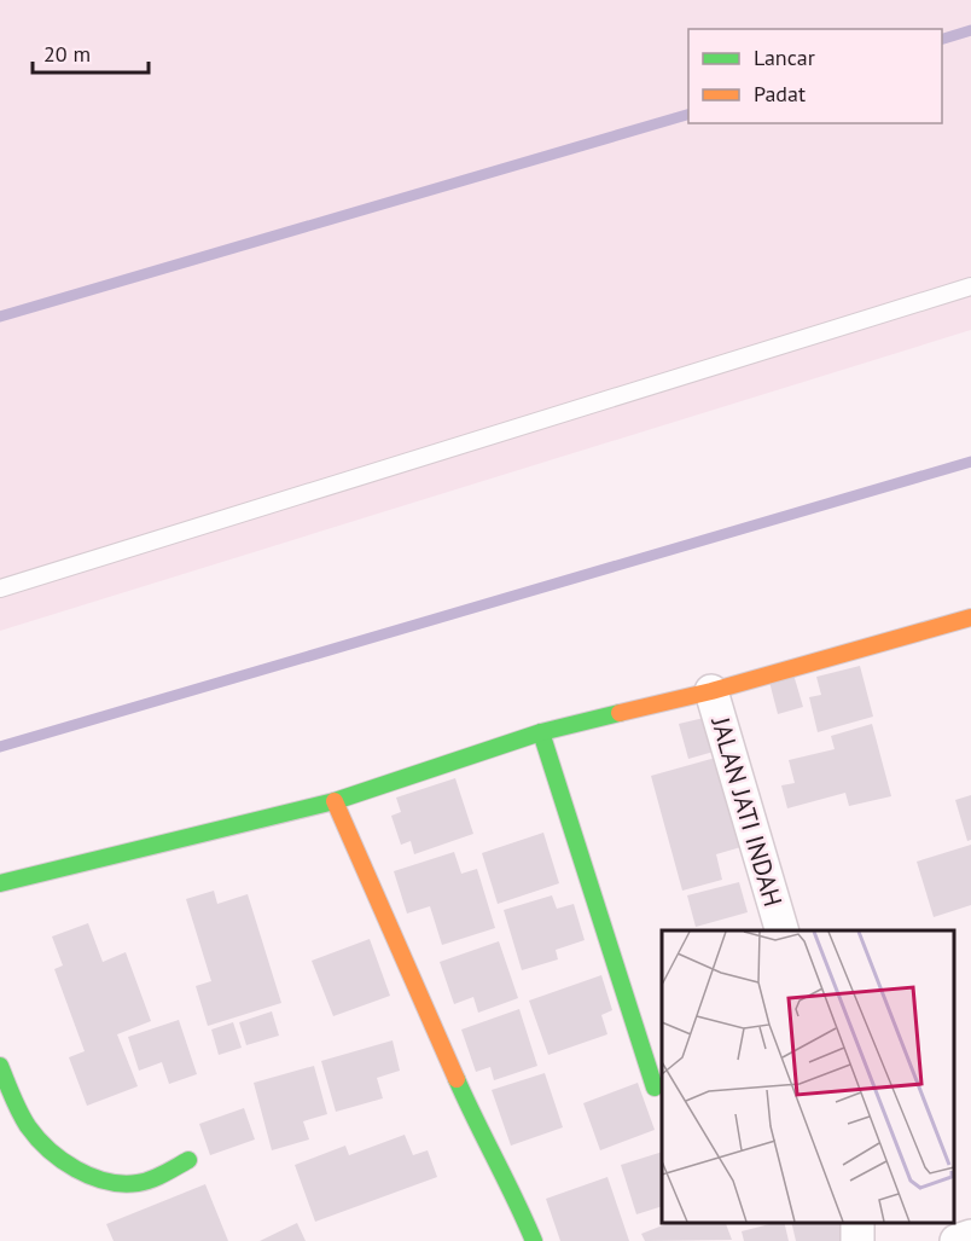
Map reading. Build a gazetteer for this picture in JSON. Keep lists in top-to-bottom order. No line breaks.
{"streets":{"street":["JALAN JATI INDAH"]},"legend":["Lancar","Padat"],"scale_bar":"20 m"}
